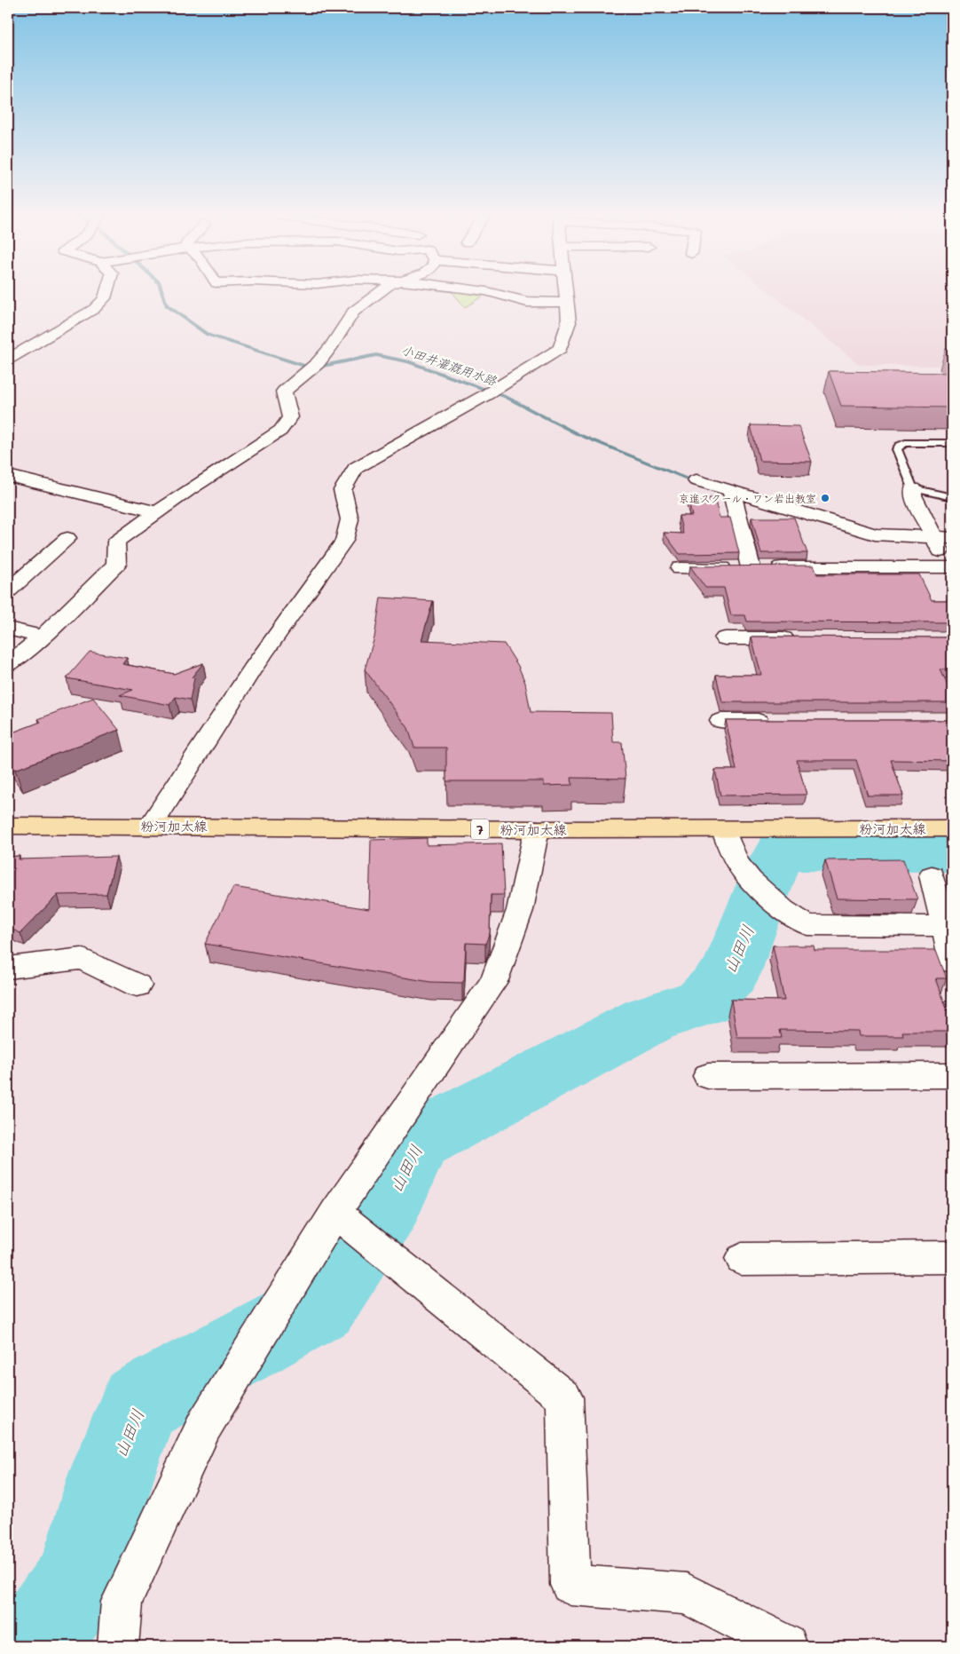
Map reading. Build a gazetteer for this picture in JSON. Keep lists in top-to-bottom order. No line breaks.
{"streets":{"main road":["粉河加太線","7"]},"water":["小田井灌漑用水路","山田川"],"places":["京進スクール・ワン岩出教室"]}
